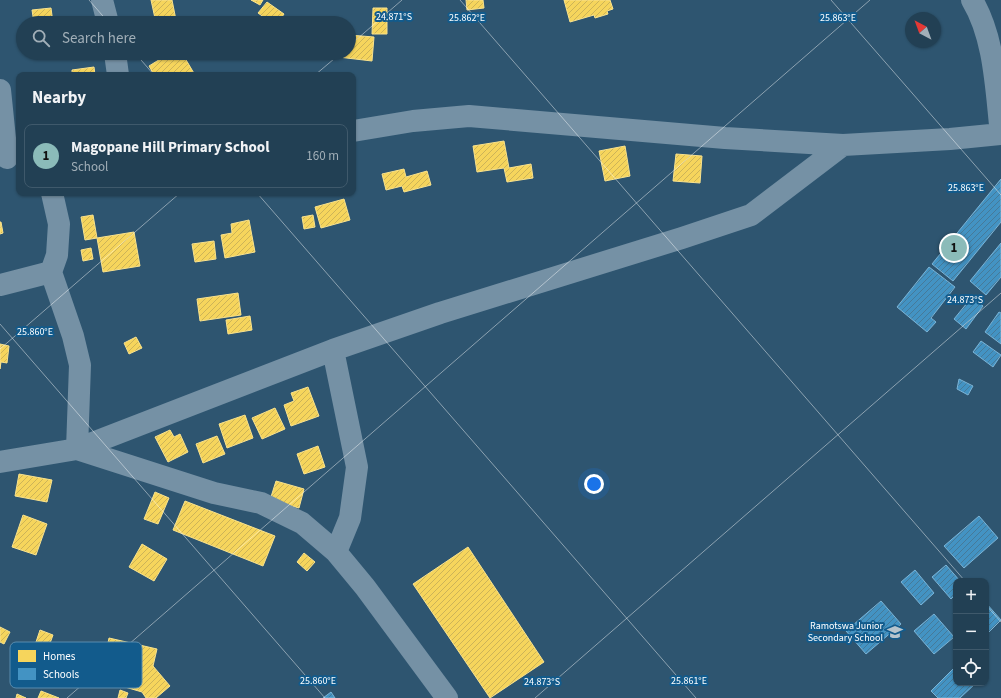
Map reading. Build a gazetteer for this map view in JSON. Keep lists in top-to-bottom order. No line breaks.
{"places":{"school or university":["Ramotswa Junior Secondary School"]},"legend":["Homes","Schools"],"north":"top left","page":{"search":"Search here","heading":"Nearby","list":[{"mark":"1","name":"Magopane Hill Primary School","note":"School","value":"160 m"}],"pins":"1","map_buttons":["+","−"]},"coordinates":["24.871°S","25.863°E","25.862°E","24.873°S","25.860°E","25.861°E"]}
